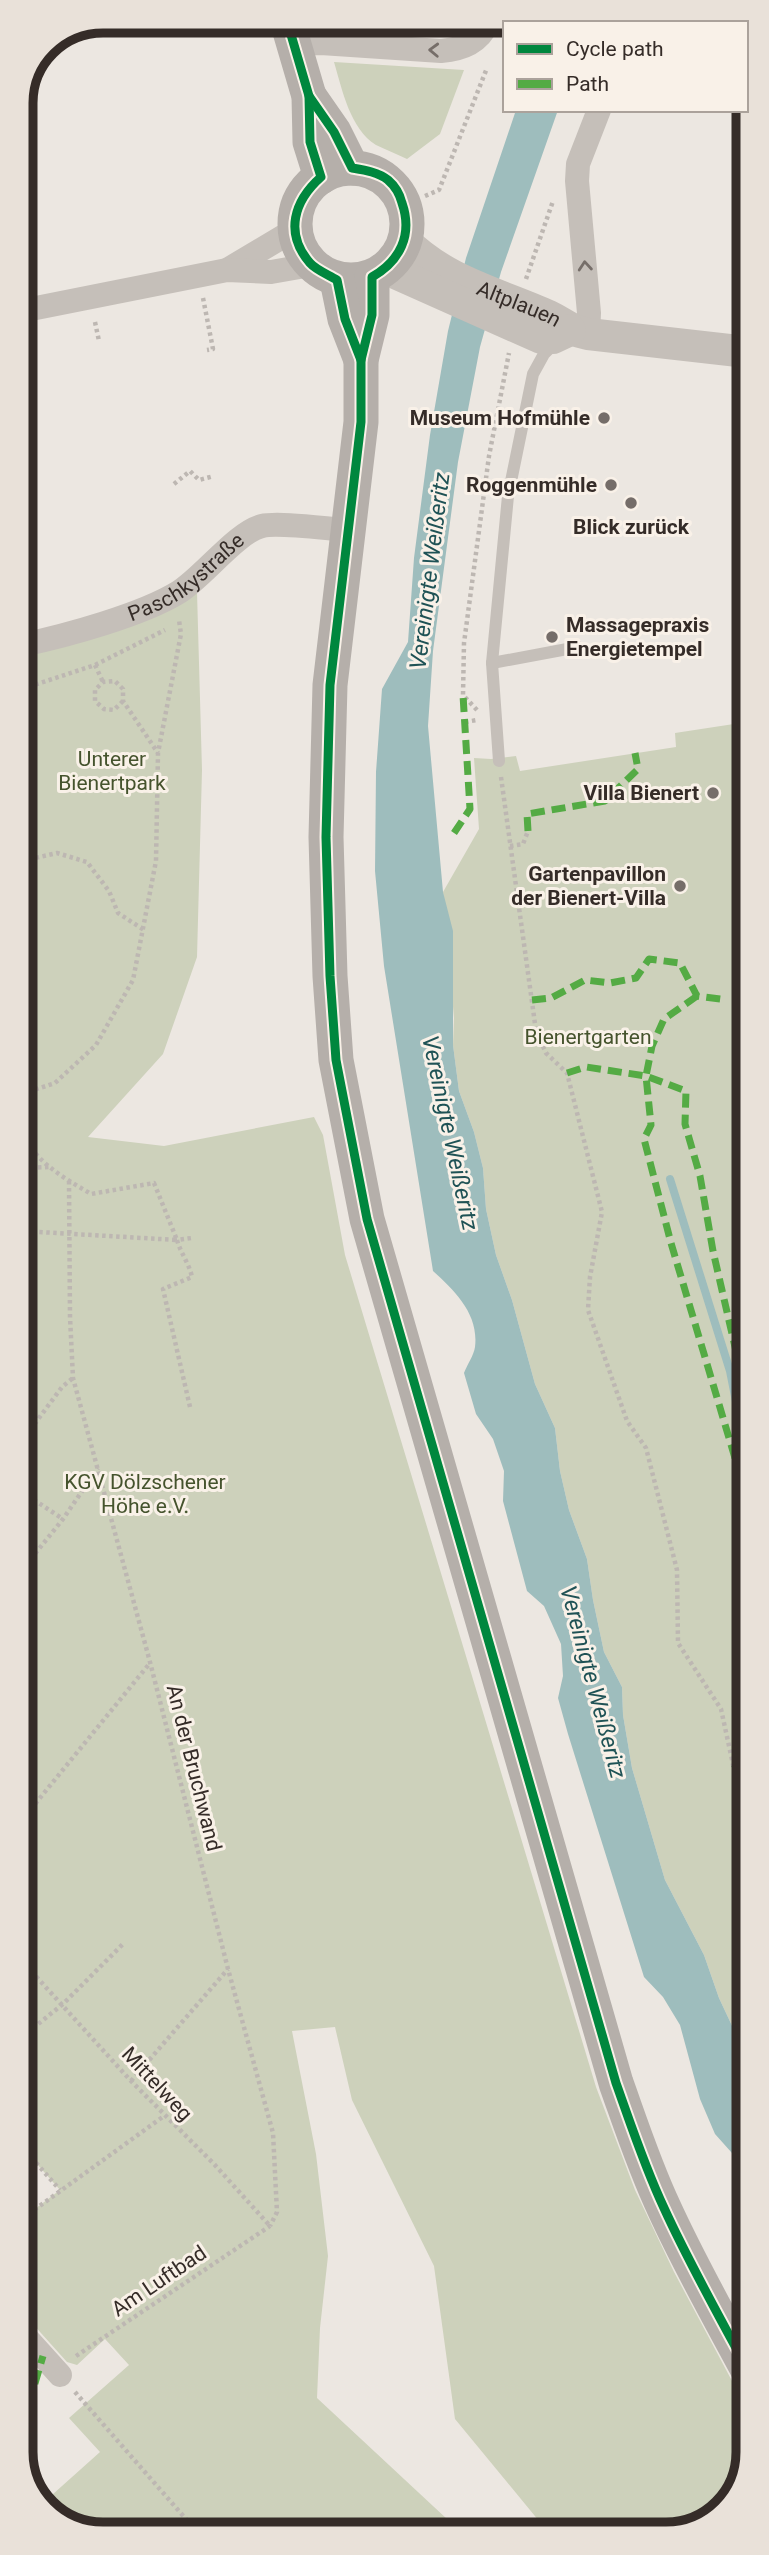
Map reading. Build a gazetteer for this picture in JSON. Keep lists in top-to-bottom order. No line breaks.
{"streets":{"street":["Altplauen","Paschkystraße"],"path":["An der Bruchwand","Mittelweg","Am Luftbad"]},"crossings":[["An der Bruchwand","Mittelweg"],["An der Bruchwand","Am Luftbad"],["Mittelweg","Am Luftbad"]],"water":["Vereinigte Weißeritz"],"parks":["Unterer Bienertpark","Bienertgarten","KGV Dölzschener Höhe e.V."],"places":["Museum Hofmühle","Roggenmühle","Blick zurück","Massagepraxis Energietempel","Villa Bienert","Gartenpavillon der Bienert-Villa"],"legend":["Cycle path","Path"]}
